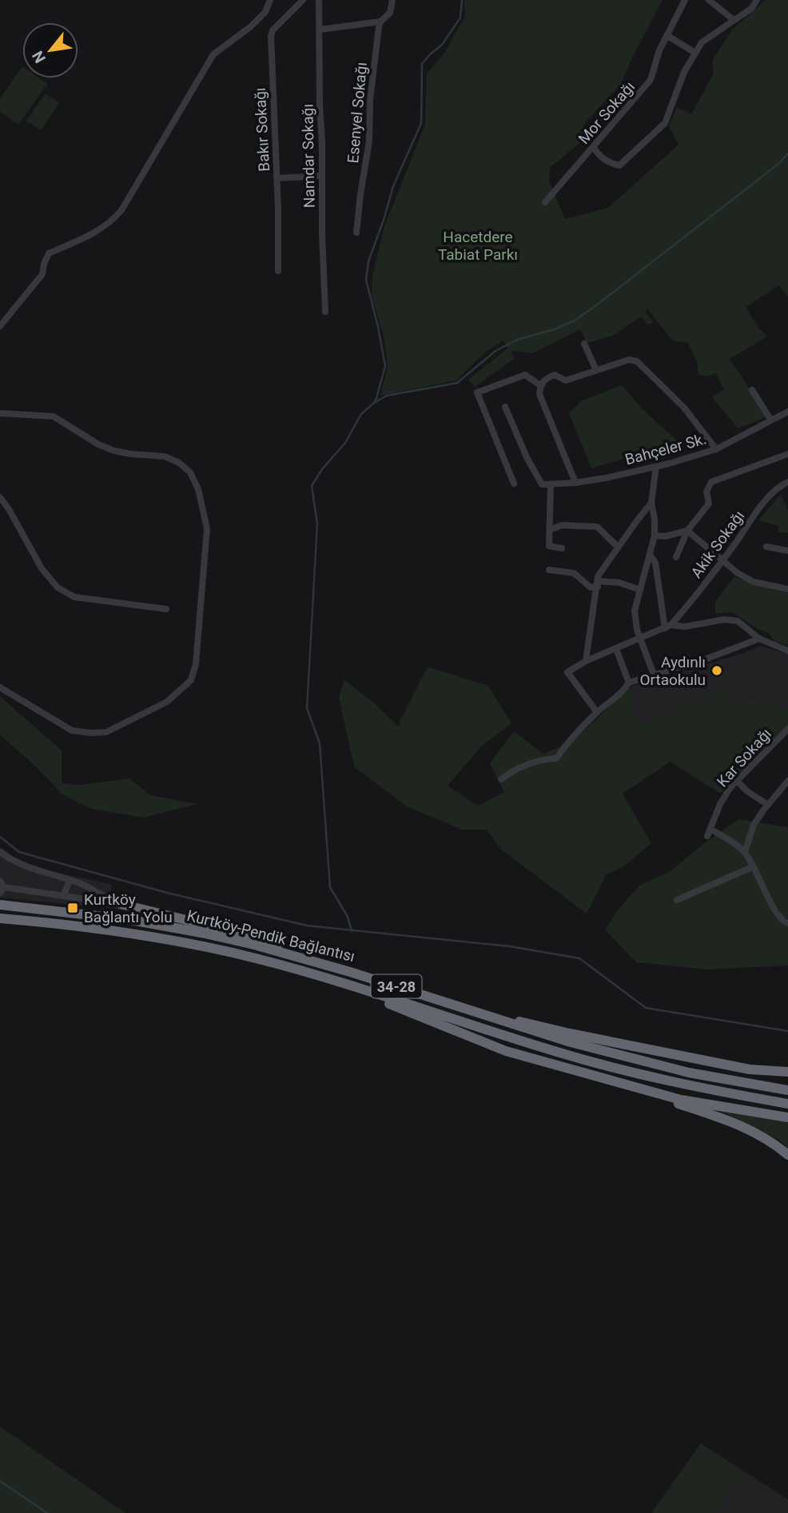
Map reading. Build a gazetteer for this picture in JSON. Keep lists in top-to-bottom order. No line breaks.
{"streets":{"highway":["Kurtköy-Pendik Bağlantısı","34-28"],"street":["Esenyel Sokağı","Mor Sokağı","Bakır Sokağı","Namdar Sokağı","Bahçeler Sk.","Akik Sokağı","Kar Sokağı"]},"parks":["Hacetdere Tabiat Parkı"],"places":{"other":["Aydınlı Ortaokulu"],"transit":["Kurtköy Bağlantı Yolu"]},"north":"bottom left"}
